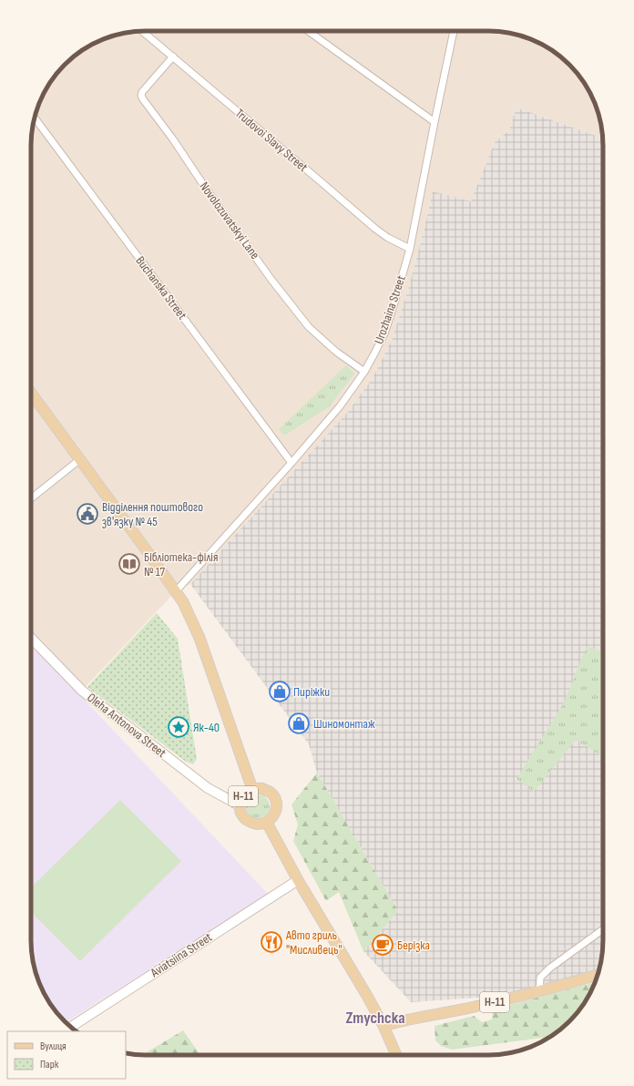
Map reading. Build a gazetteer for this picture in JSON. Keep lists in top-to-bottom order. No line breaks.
{"streets":{"main road":["Oleha Antonova Street","Н-11","Aviatsiina Street"],"street":["Trudovoi Slavy Street","Novolozuvatskyi Lane","Buchanska Street","Urozhaina Street"]},"crossings":[["Trudovoi Slavy Street","Novolozuvatskyi Lane"],["Trudovoi Slavy Street","Urozhaina Street"],["Novolozuvatskyi Lane","Urozhaina Street"],["Buchanska Street","Urozhaina Street"],["Urozhaina Street","Н-11"],["Oleha Antonova Street","Н-11"],["Н-11","Aviatsiina Street"]],"districts":["Zmychcka"],"places":{"public building":["Відділення поштового зв'язку № 45"],"library":["Бібліотека-філія № 17"],"shop":["Пиріжки","Шиномонтаж"],"place":["Як-40"],"restaurant":["Авто гриль \"Мисливець\""],"cafe":["Берізка"]},"legend":["Вулиця","Парк"]}
